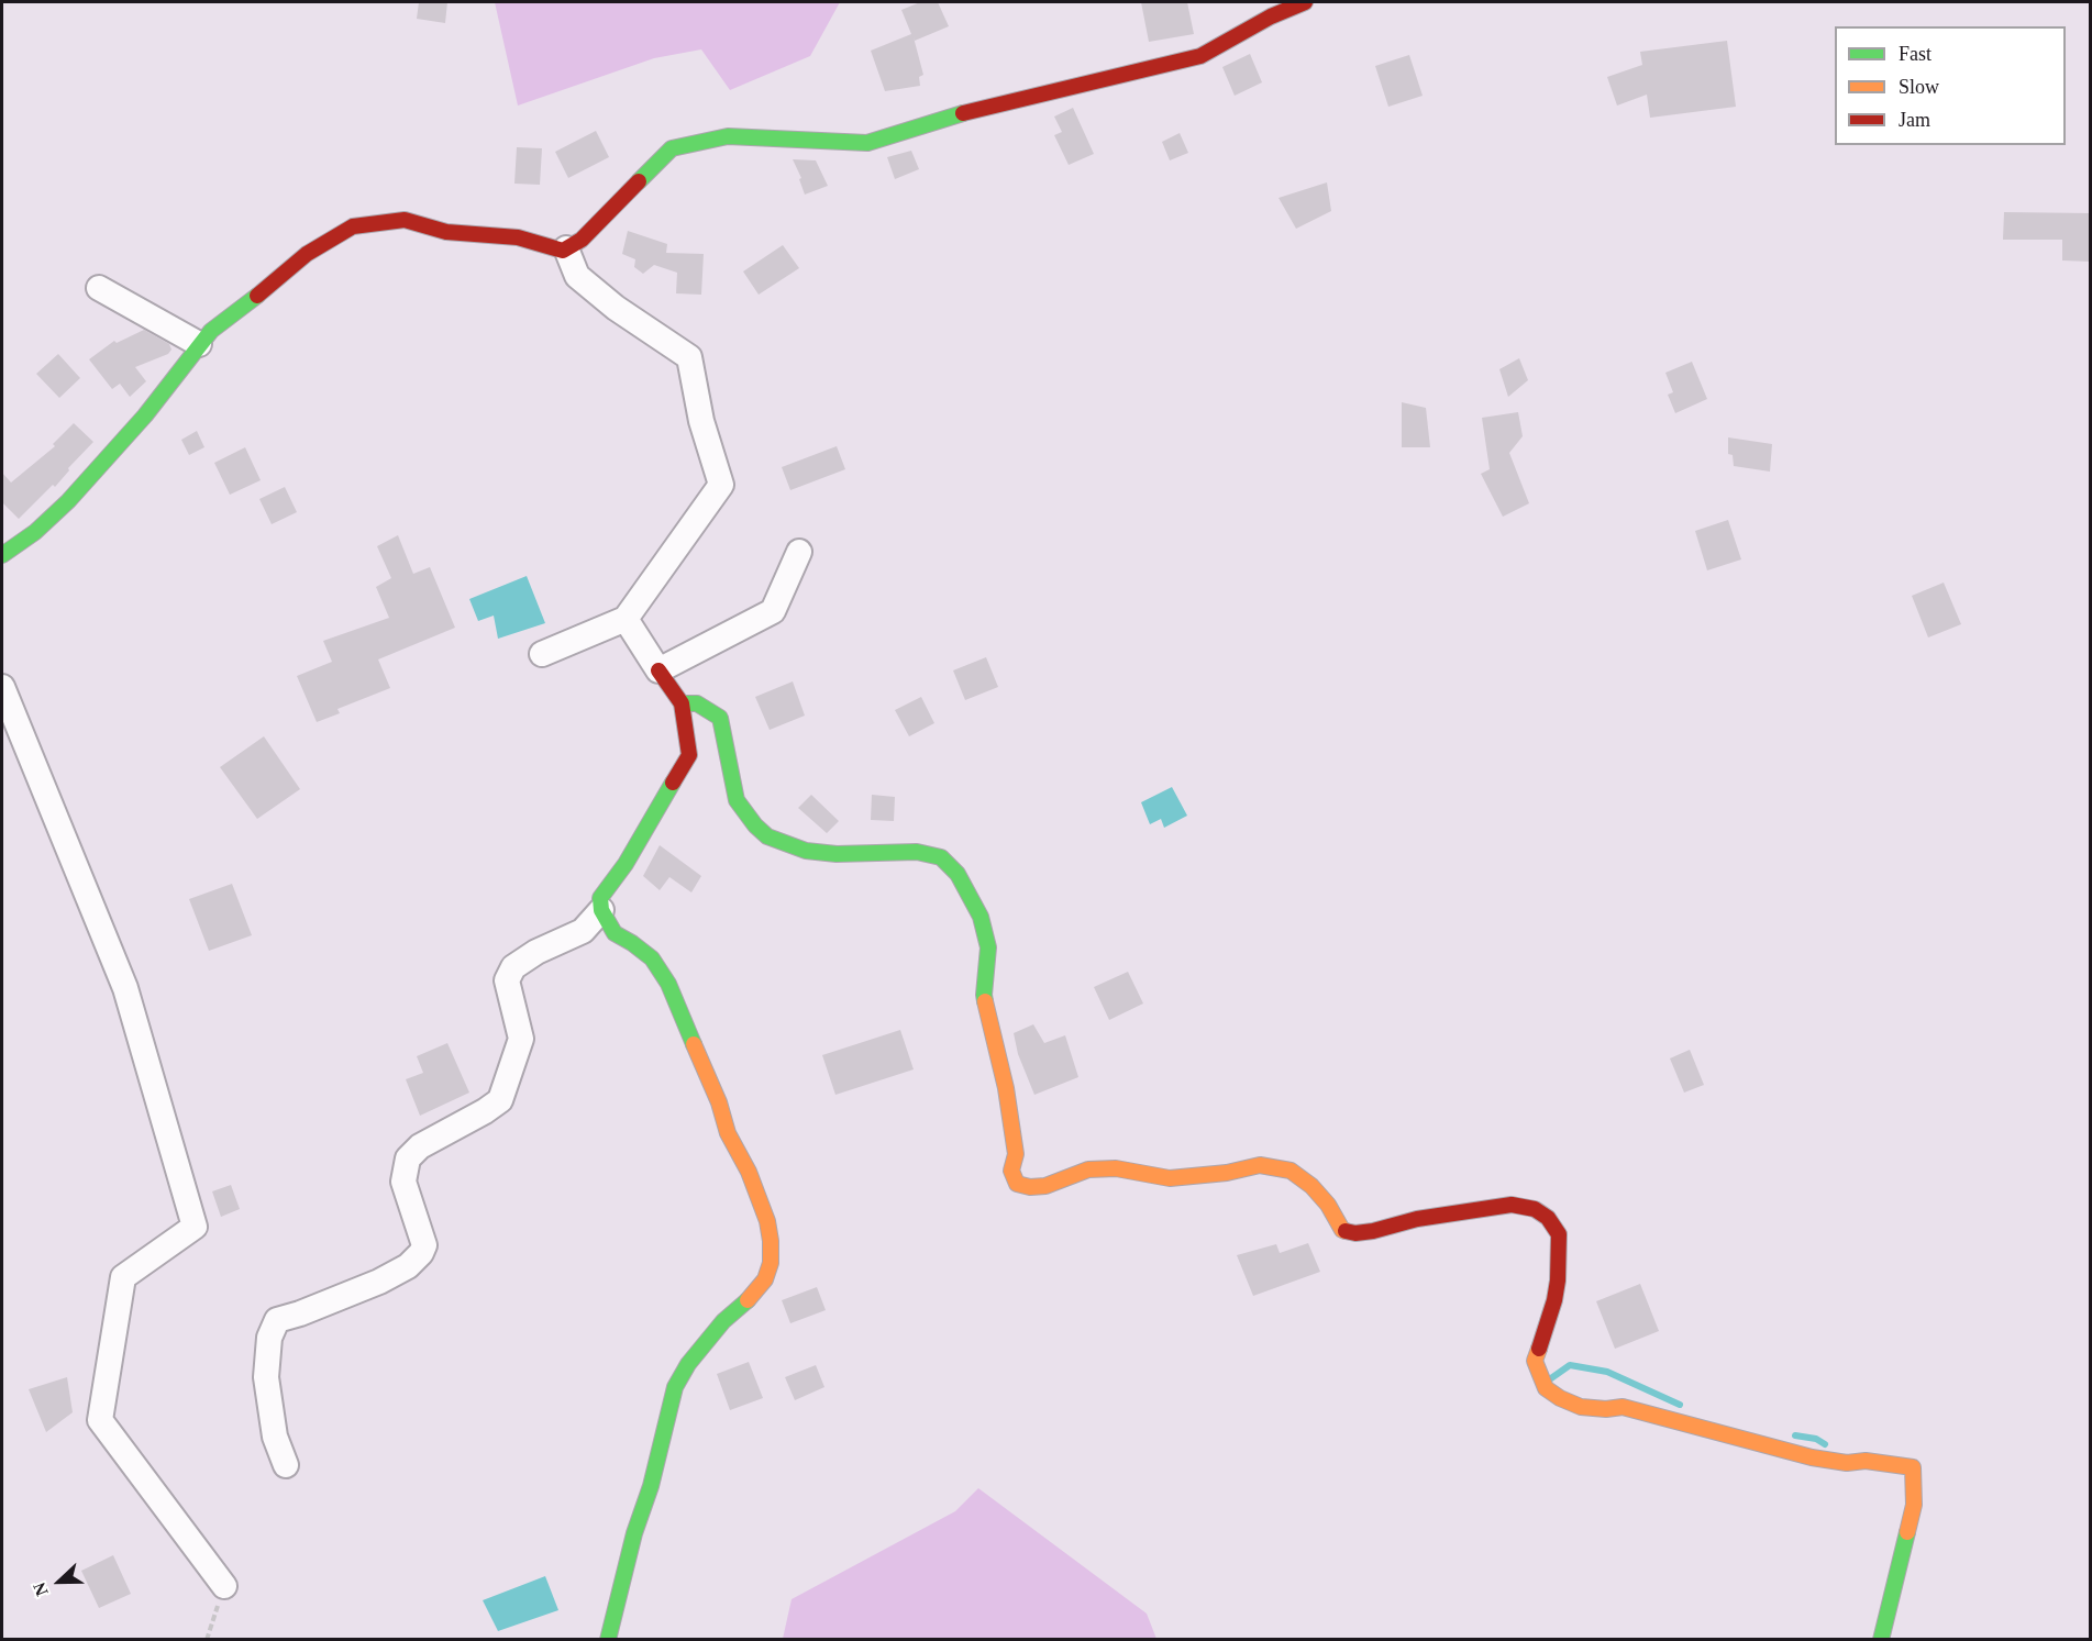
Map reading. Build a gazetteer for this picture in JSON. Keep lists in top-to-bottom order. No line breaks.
{"legend":["Fast","Slow","Jam"],"north":"left"}
